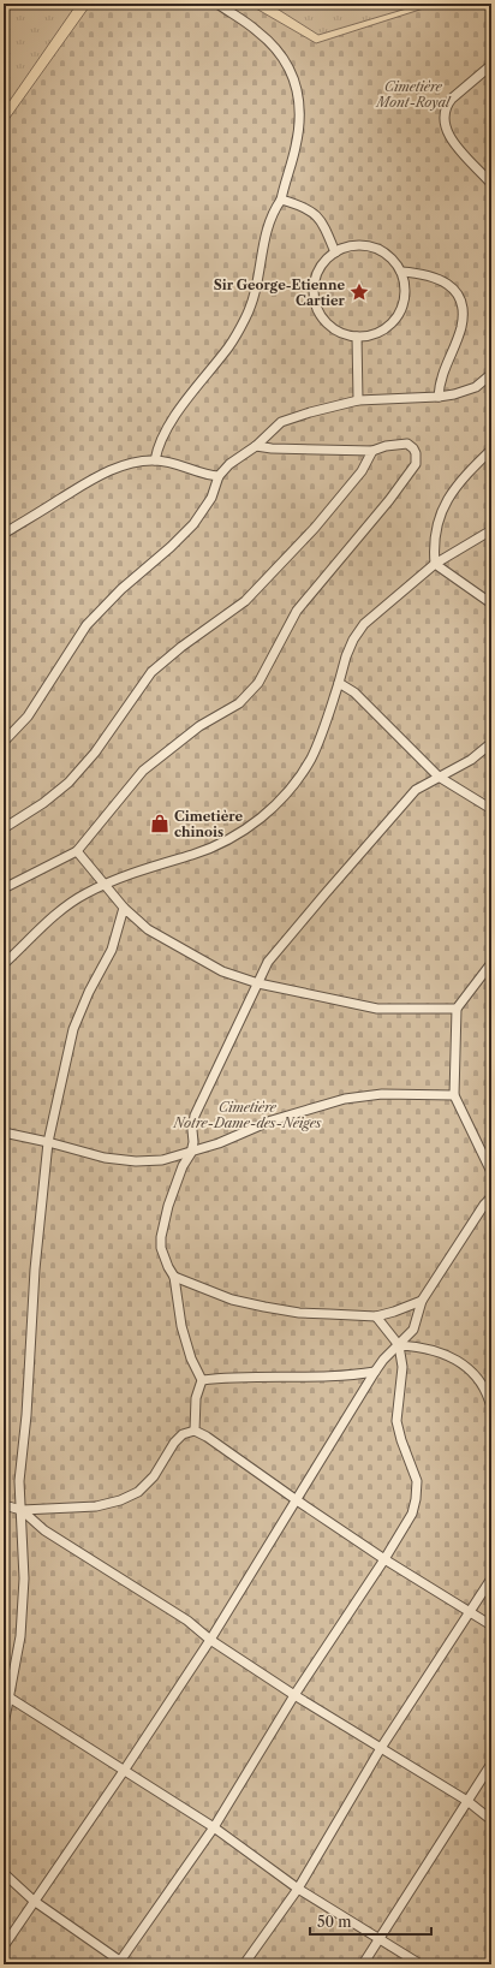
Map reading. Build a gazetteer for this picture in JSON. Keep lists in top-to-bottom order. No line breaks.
{"parks":["Cimetière Mont-Royal","Cimetière Notre-Dame-des-Neiges"],"places":{"place":["Sir George-Etienne Cartier"],"shop":["Cimetière chinois"]},"scale_bar":"50 m"}
